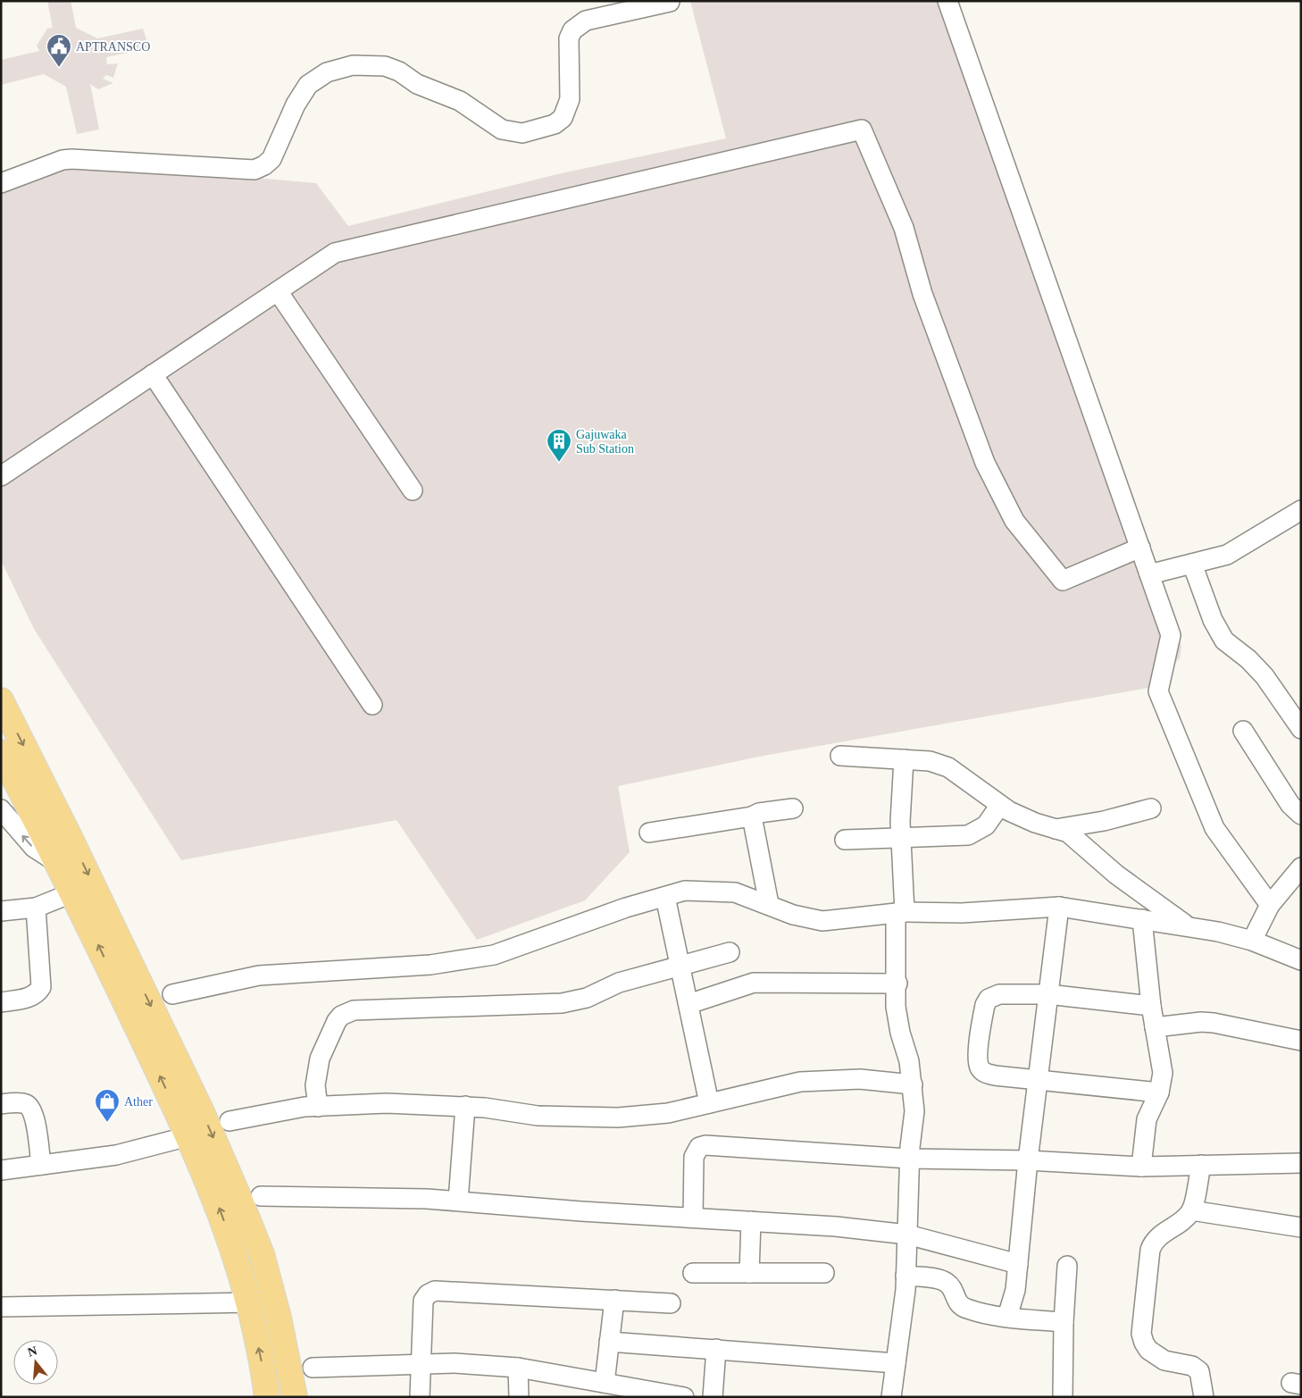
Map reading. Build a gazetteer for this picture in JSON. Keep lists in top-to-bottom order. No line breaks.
{"places":{"public building":["APTRANSCO"],"building":["Gajuwaka Sub Station"],"shop":["Ather"]},"north":"top"}
